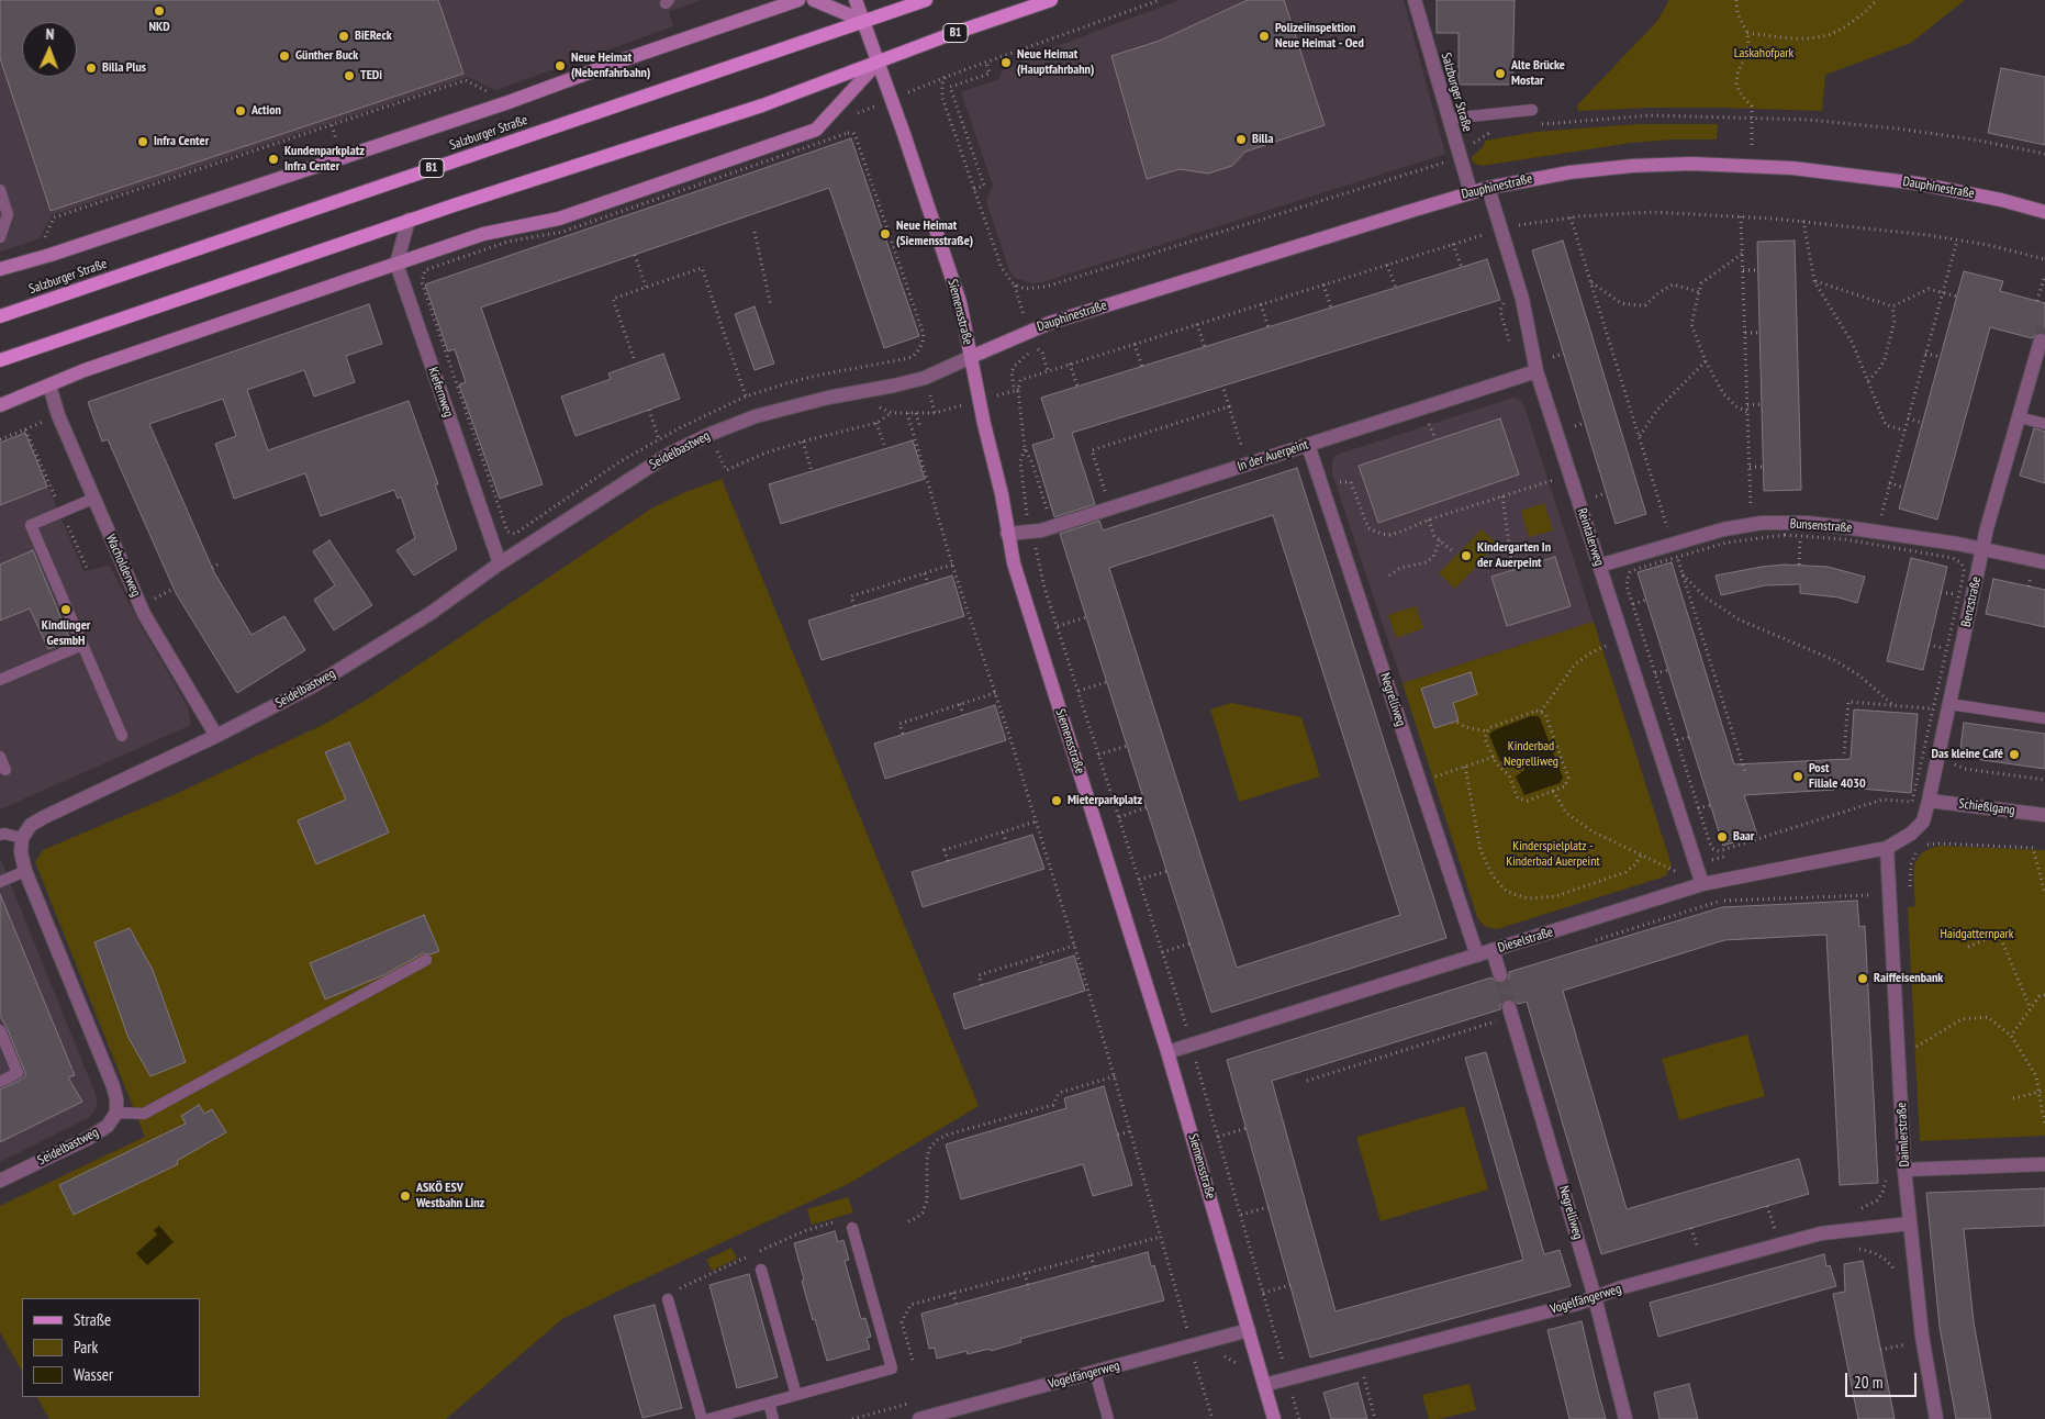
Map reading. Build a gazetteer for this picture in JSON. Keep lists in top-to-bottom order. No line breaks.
{"streets":{"main road":["B1","Salzburger Straße"],"street":["Dauphinestraße","Siemensstraße","Kiefernweg","Seidelbastweg","In der Auerpeint","Bunsenstraße","Reintalerweg","Wacholderweg","Benzstraße","Negrelliweg","Schießlgang","Dieselstraße","Daimlerstraße","Vogelfängerweg"]},"crossings":[["B1","Siemensstraße"],["Salzburger Straße","Dauphinestraße"],["Salzburger Straße","Siemensstraße"],["Dauphinestraße","Siemensstraße"],["Dauphinestraße","Seidelbastweg"],["Dauphinestraße","Reintalerweg"],["Siemensstraße","Seidelbastweg"],["Siemensstraße","In der Auerpeint"],["Siemensstraße","Dieselstraße"],["Siemensstraße","Vogelfängerweg"],["Kiefernweg","Seidelbastweg"],["Seidelbastweg","Wacholderweg"],["In der Auerpeint","Reintalerweg"],["In der Auerpeint","Negrelliweg"],["Bunsenstraße","Reintalerweg"],["Bunsenstraße","Benzstraße"],["Reintalerweg","Dieselstraße"],["Benzstraße","Schießlgang"],["Benzstraße","Dieselstraße"],["Benzstraße","Daimlerstraße"],["Negrelliweg","Dieselstraße"],["Negrelliweg","Vogelfängerweg"],["Dieselstraße","Daimlerstraße"],["Daimlerstraße","Vogelfängerweg"]],"parks":["Laskahofpark","Kinderbad Negrelliweg","Kinderspielplatz - Kinderbad Auerpeint","Haidgatternpark"],"places":["NKD","BiEReck","Polizeiinspektion Neue Heimat - Oed","Günther Buck","Neue Heimat (Hauptfahrbahn)","Neue Heimat (Nebenfahrbahn)","Billa Plus","Alte Brücke Mostar","TEDi","Action","Billa","Infra Center","Kundenparkplatz Infra Center","Neue Heimat (Siemensstraße)","Kindergarten In der Auerpeint","Kindlinger GesmbH","Das kleine Café","Post Filiale 4030","Mieterparkplatz","Baar","Raiffeisenbank","ASKÖ ESV Westbahn Linz"],"legend":["Straße","Park","Wasser"],"scale_bar":"20 m","north":"top"}
